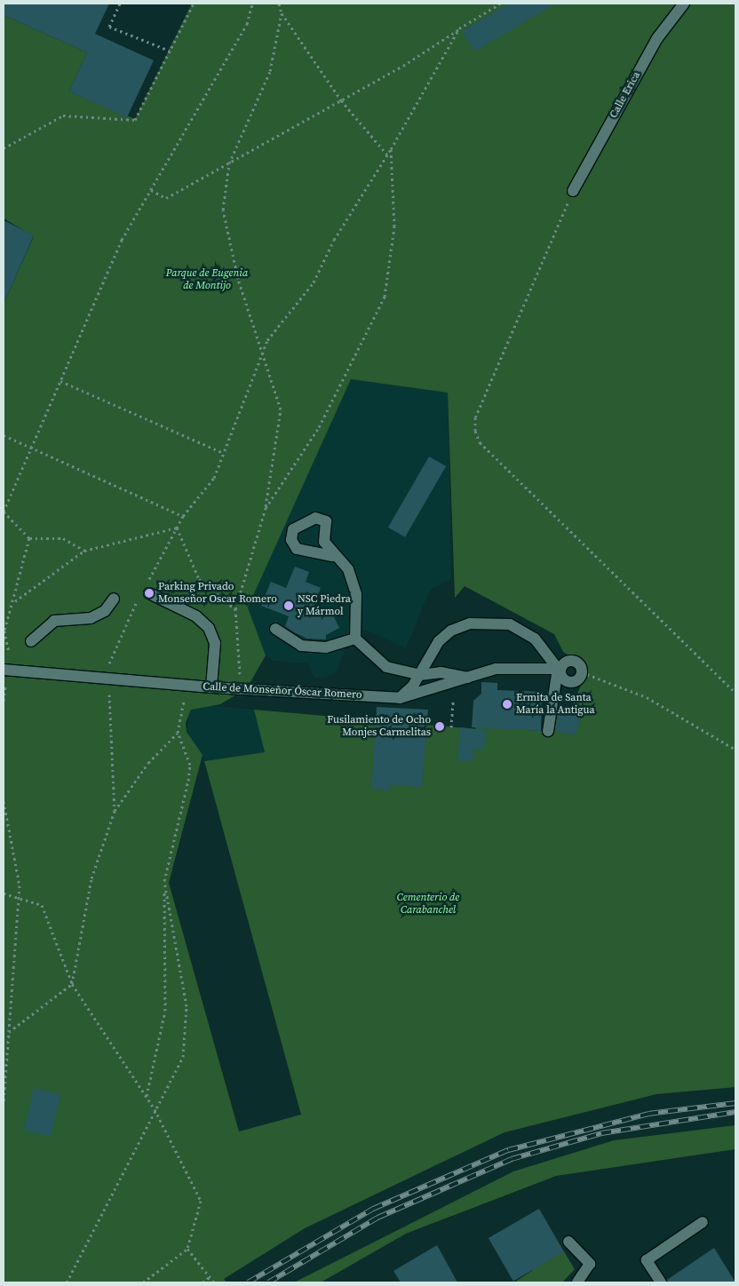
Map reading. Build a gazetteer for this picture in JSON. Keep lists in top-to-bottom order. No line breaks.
{"streets":{"street":["Calle Erica","Calle de Monseñor Óscar Romero"]},"parks":["Parque de Eugenia de Montijo","Cementerio de Carabanchel"],"places":["Parking Privado Monseñor Oscar Romero","NSC Piedra y Mármol","Ermita de Santa María la Antigua","Fusilamiento de Ocho Monjes Carmelitas"]}
